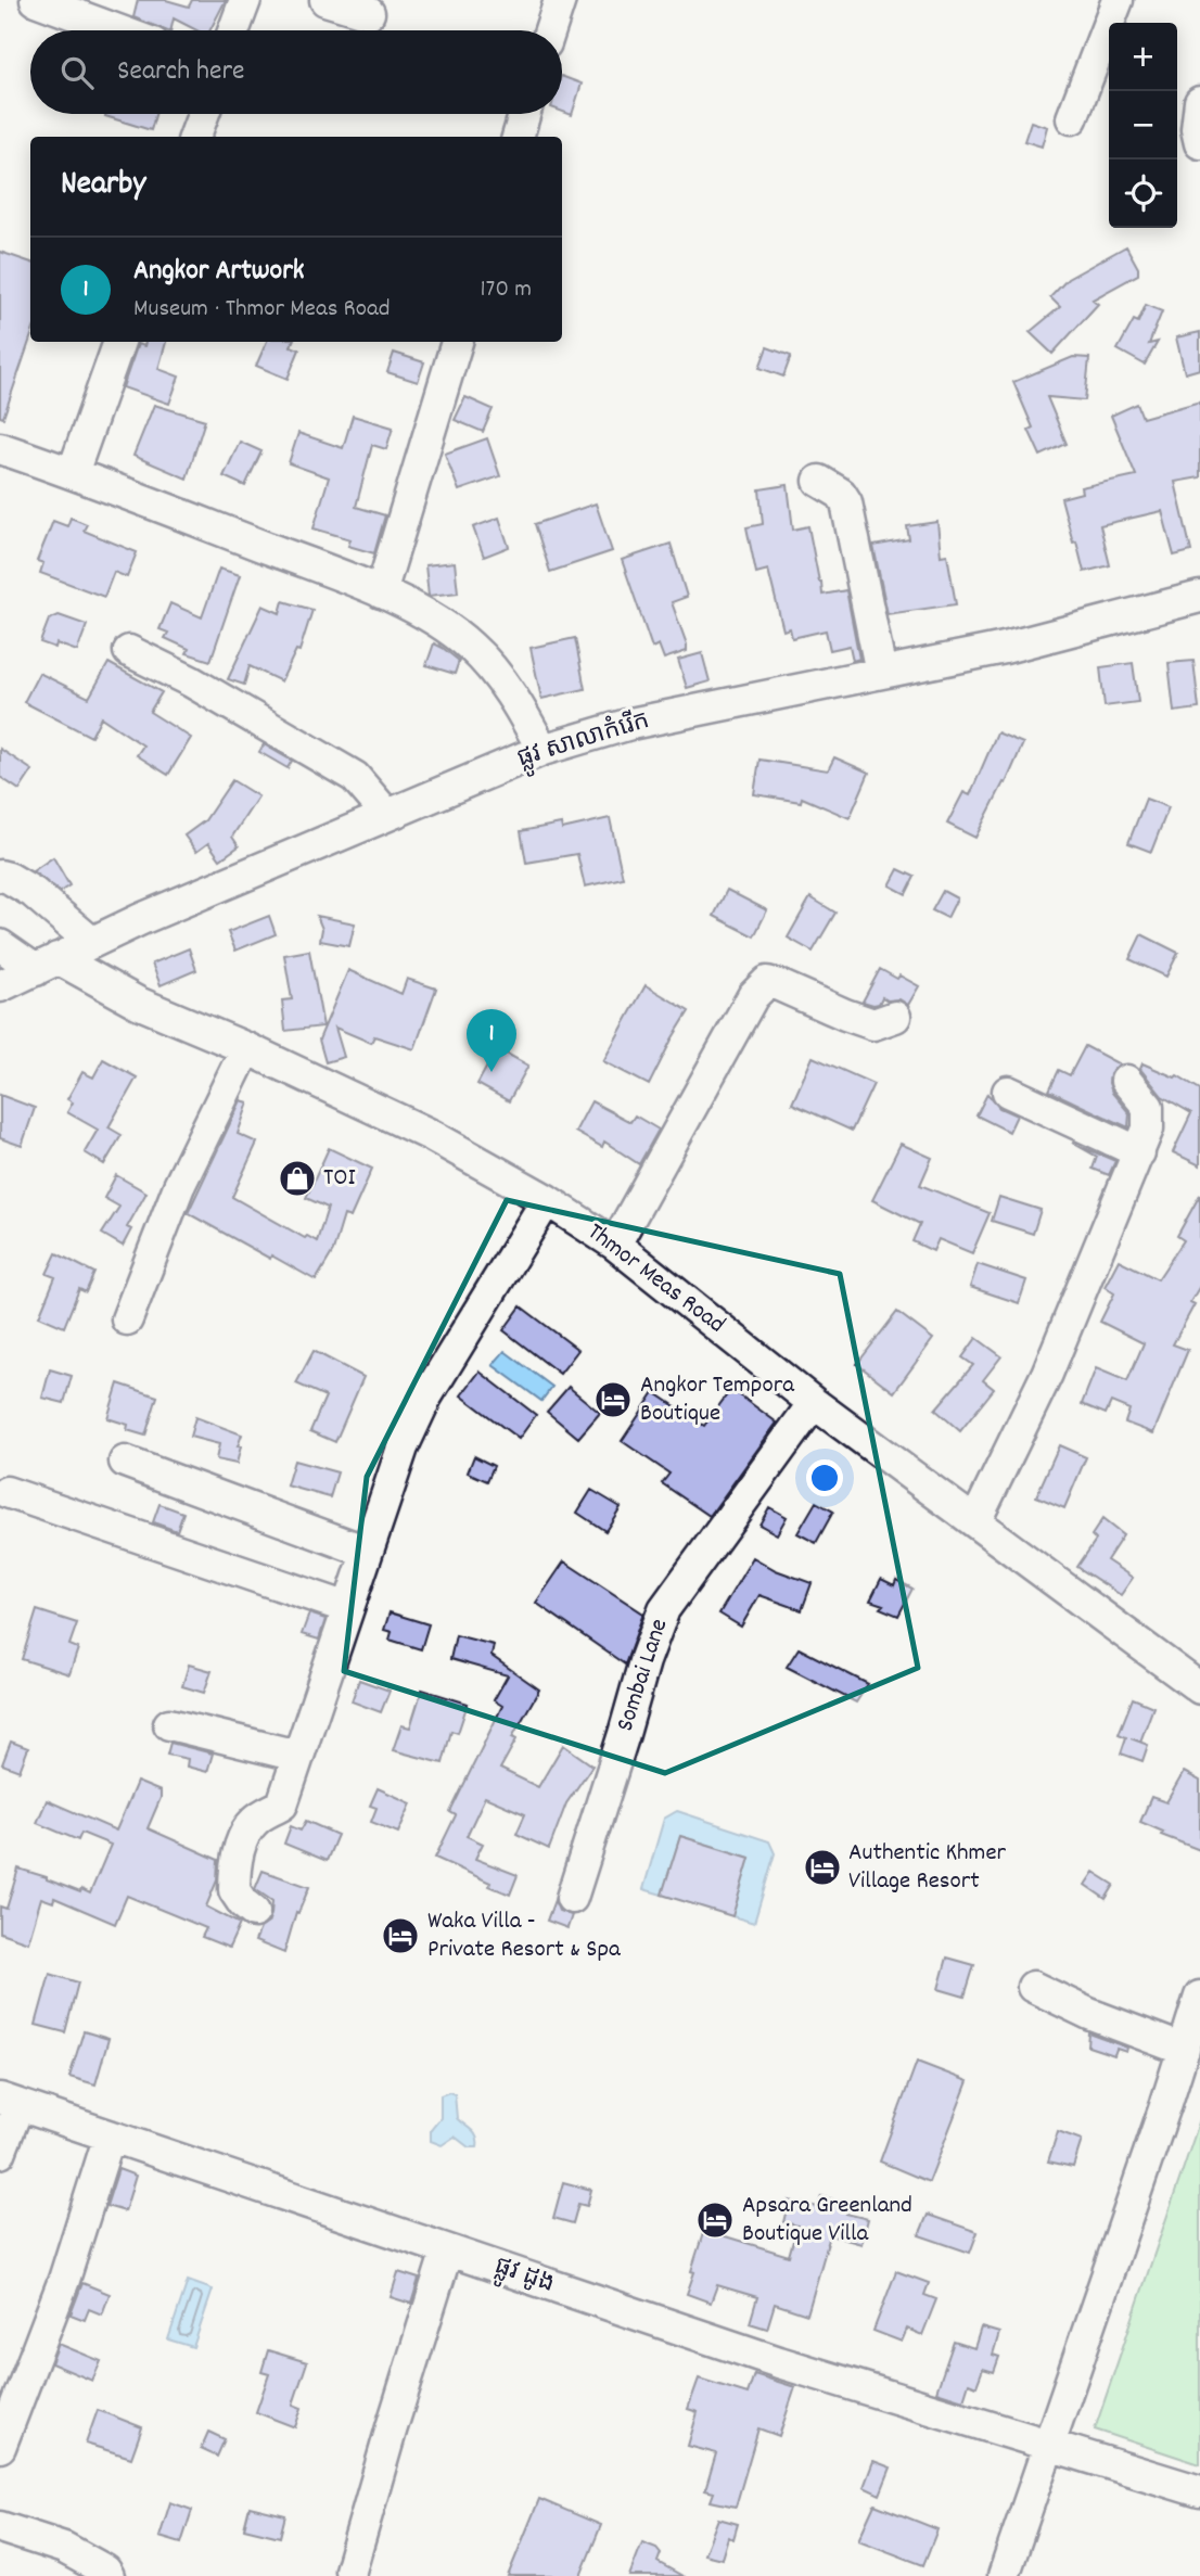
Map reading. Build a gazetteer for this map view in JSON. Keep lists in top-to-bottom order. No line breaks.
{"streets":{"street":["ផ្លូវ សាលាកំរើក","Thmor Meas Road","Sombai Lane","ផ្លូវ ដូង"]},"crossings":[["ផ្លូវ សាលាកំរើក","Thmor Meas Road"],["Thmor Meas Road","Sombai Lane"]],"places":{"shop":["TOI"],"hotel":["Angkor Tempora Boutique","Authentic Khmer Village Resort","Waka Villa - Private Resort & Spa","Apsara Greenland Boutique Villa"]},"page":{"map_buttons":["+","−"],"search":"Search here","heading":"Nearby","list":[{"mark":"1","name":"Angkor Artwork","note":"Museum · Thmor Meas Road","value":"170 m"}],"pins":"1"}}
